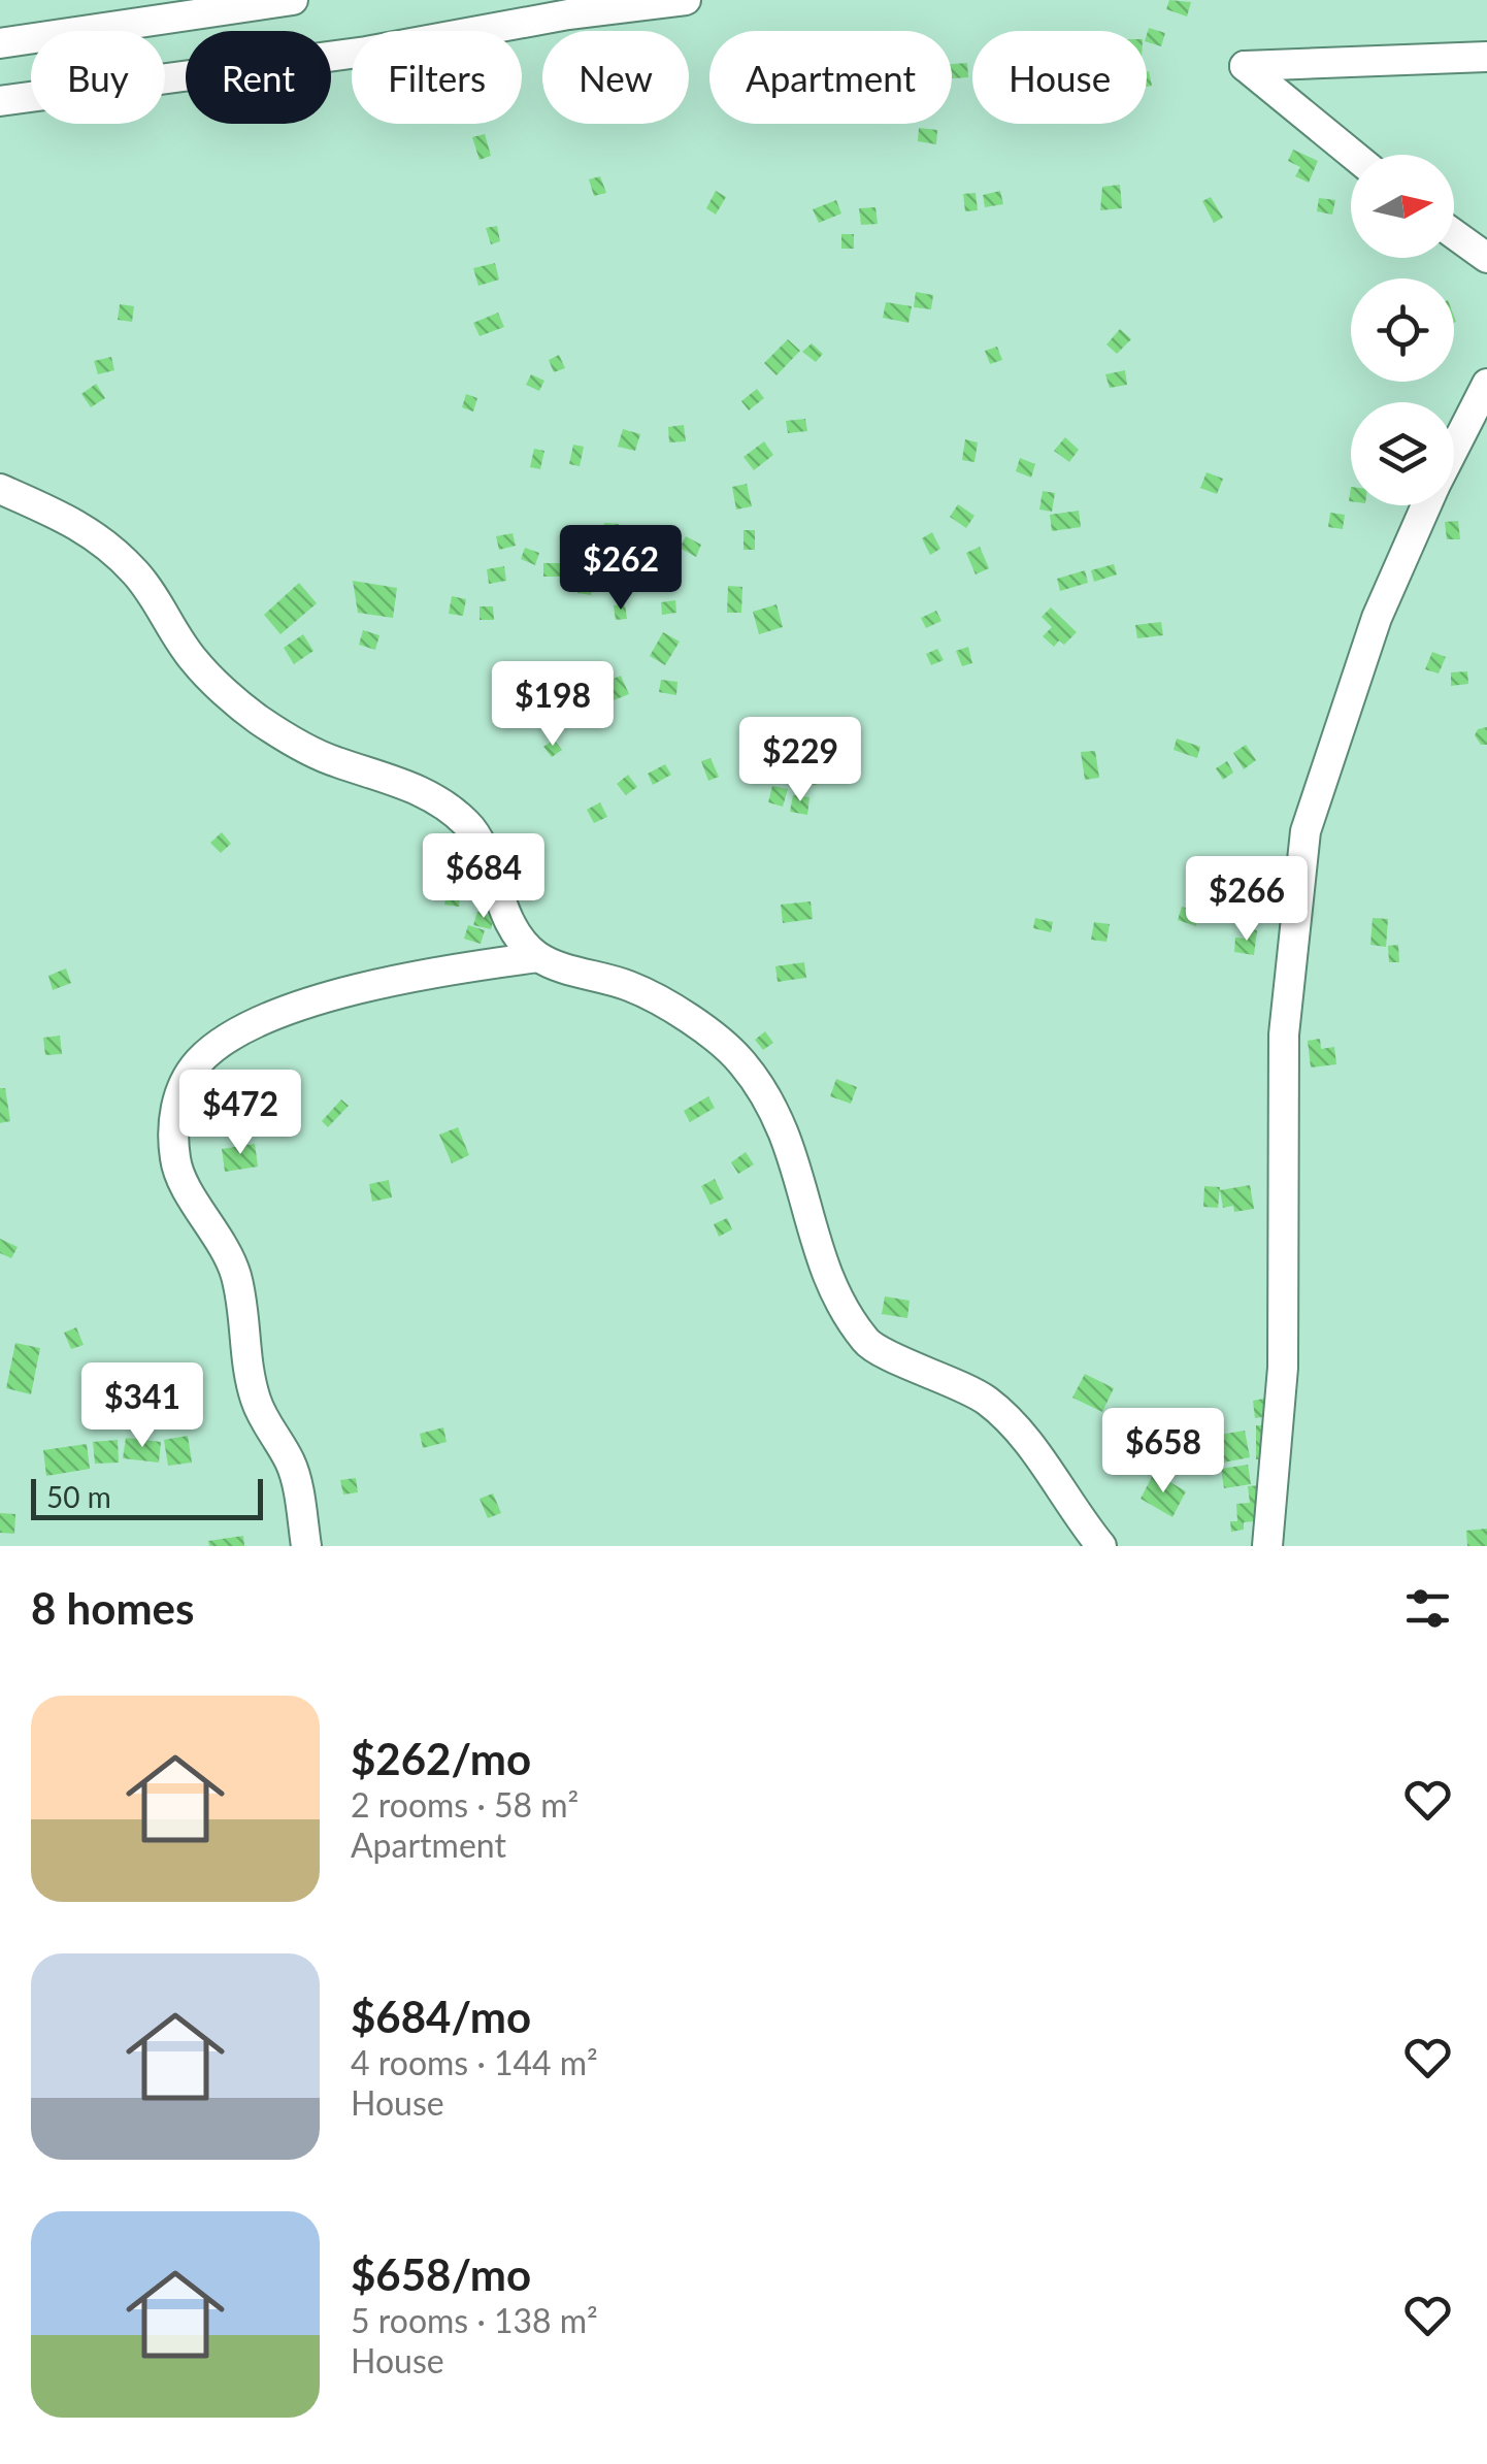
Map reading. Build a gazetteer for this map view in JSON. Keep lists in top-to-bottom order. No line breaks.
{"scale_bar":"50 m","north":"right","page":{"chip":["Buy","Rent","Filters","New","Apartment","House"],"price":["$262","$198","$229","$684","$266","$472","$341","$658"],"scale":"50 m","heading":"8 homes","list":[{"name":"$262/mo","note":"2 rooms · 58 m² · Apartment"},{"name":"$684/mo","note":"4 rooms · 144 m² · House"},{"name":"$658/mo","note":"5 rooms · 138 m² · House"}]}}
